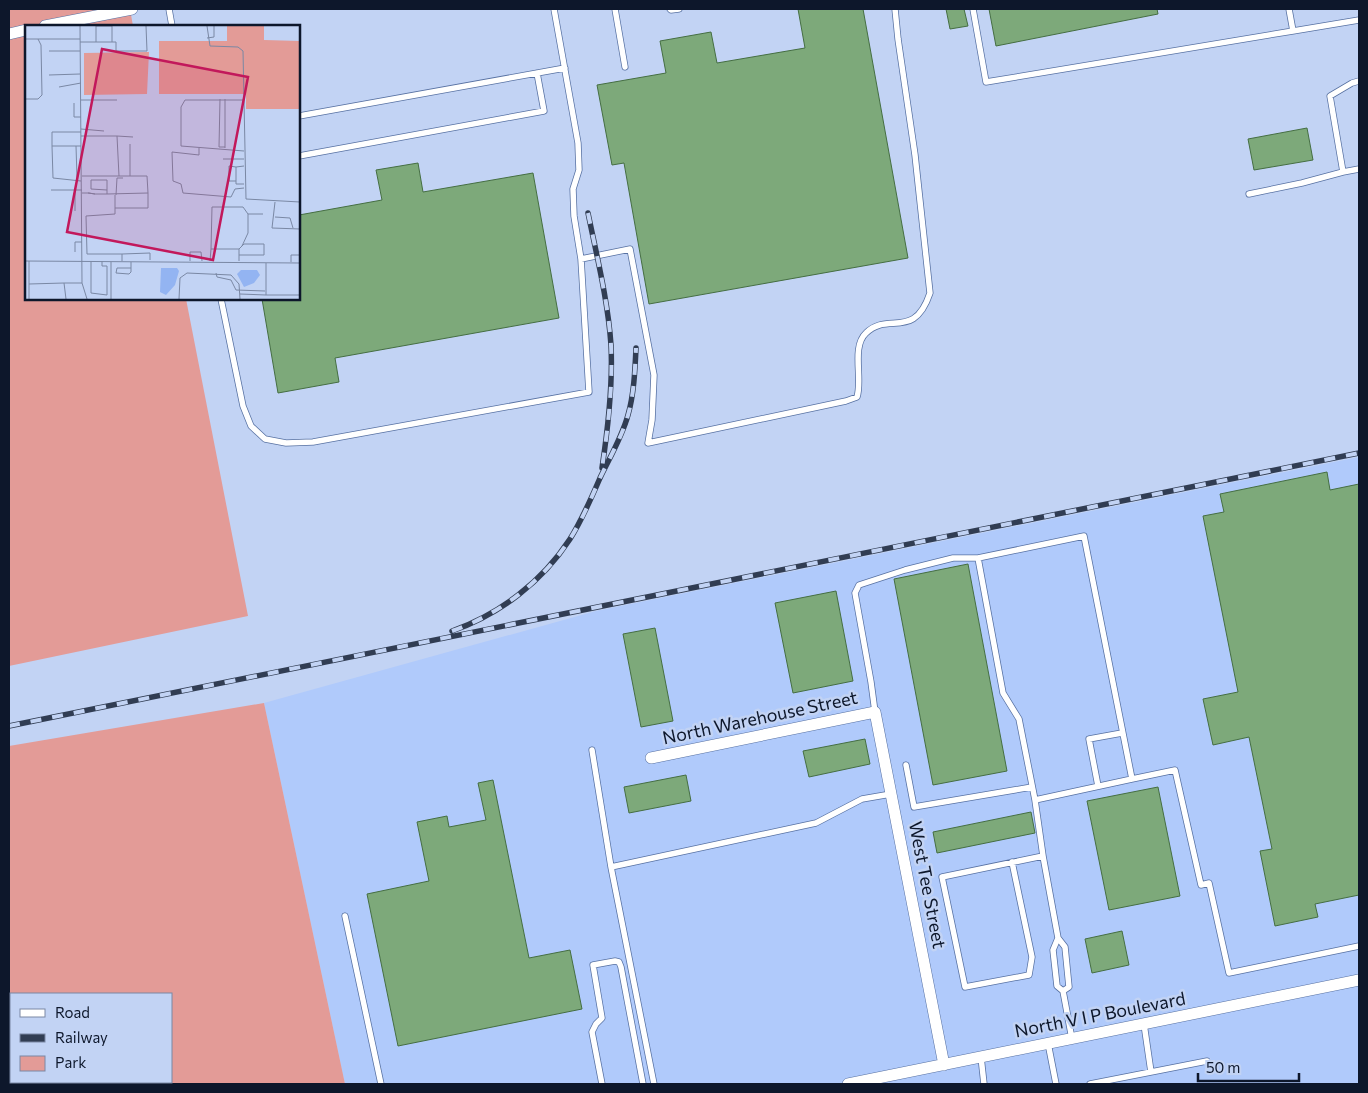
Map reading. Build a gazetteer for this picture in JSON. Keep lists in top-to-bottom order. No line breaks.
{"streets":{"street":["North Warehouse Street","West Tee Street","North V I P Boulevard"]},"crossings":[["North Warehouse Street","West Tee Street"],["West Tee Street","North V I P Boulevard"]],"legend":["Road","Railway","Park"],"scale_bar":"50 m"}
